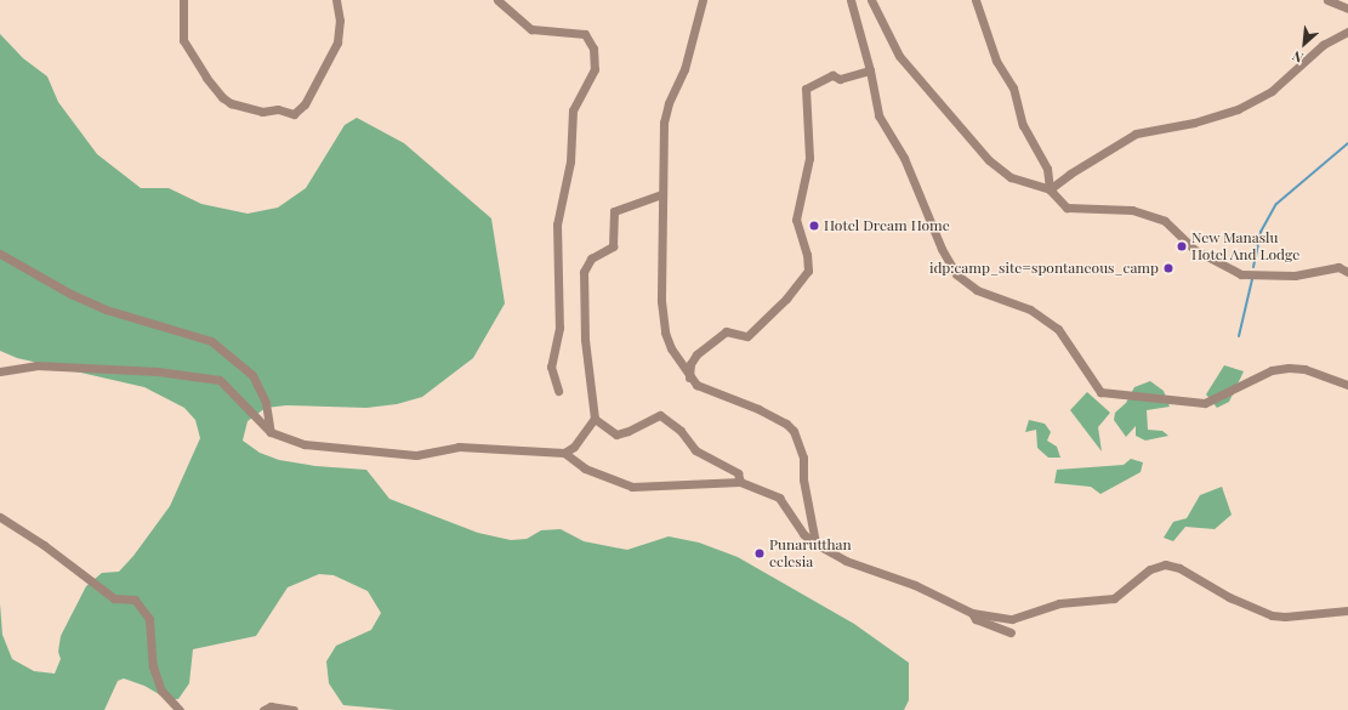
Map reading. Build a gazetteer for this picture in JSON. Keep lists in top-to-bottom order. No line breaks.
{"places":["Hotel Dream Home","New Manaslu Hotel And Lodge","idp:camp_site=spontaneous_camp","Punarutthan eclesia"],"north":"bottom left"}
